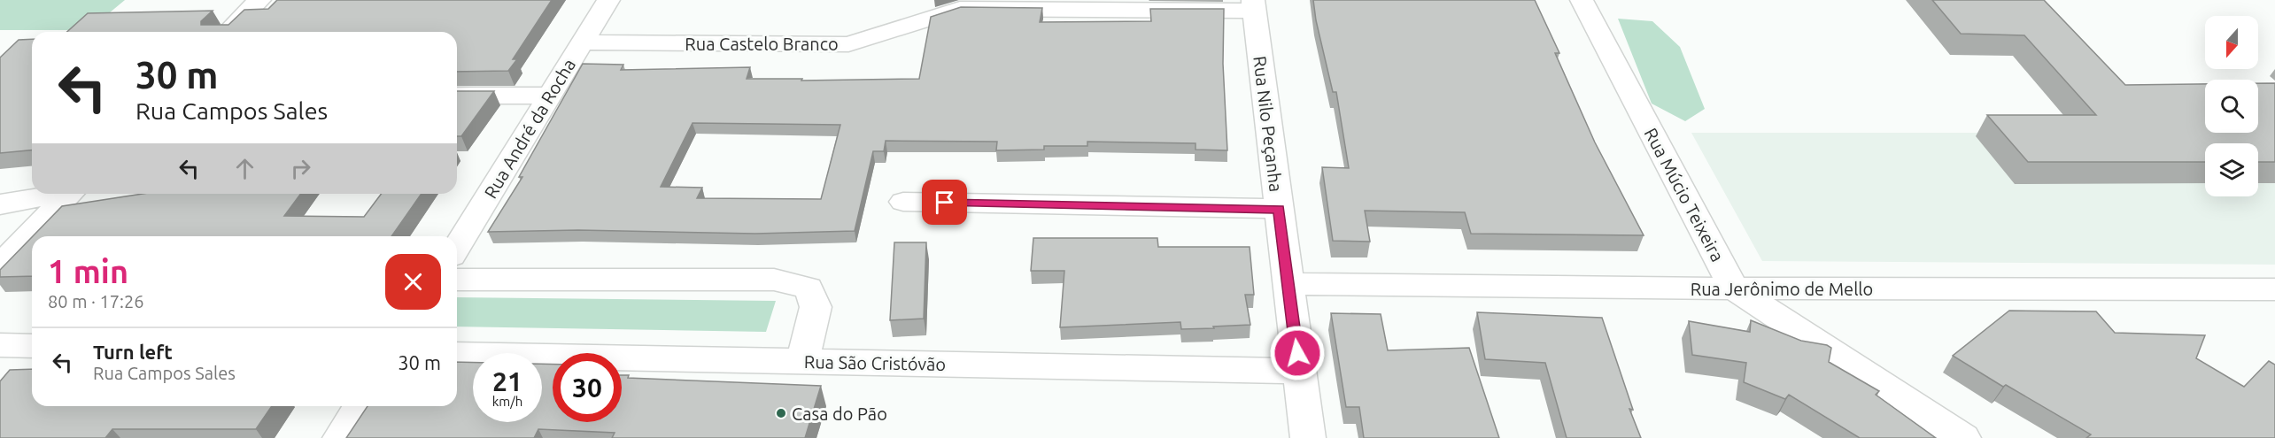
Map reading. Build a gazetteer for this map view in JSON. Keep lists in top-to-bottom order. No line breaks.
{"streets":{"street":["Rua Castelo Branco","Rua Nilo Peçanha","Rua André da Rocha","Rua Múcio Teixeira","Rua Jerônimo de Mello","Rua São Cristóvão"]},"crossings":[["Rua Castelo Branco","Rua Nilo Peçanha"],["Rua Castelo Branco","Rua André da Rocha"],["Rua Nilo Peçanha","Rua Jerônimo de Mello"],["Rua Nilo Peçanha","Rua São Cristóvão"],["Rua Múcio Teixeira","Rua Jerônimo de Mello"]],"places":["Casa do Pão"],"north":"bottom","page":{"turn":["30 m","Rua Campos Sales"],"heading":["1 min","80 m · 17:26"],"list":[{"name":"Turn left","note":"Rua Campos Sales","value":"30 m"}],"speed":"21 km/h","limit":"30"}}
